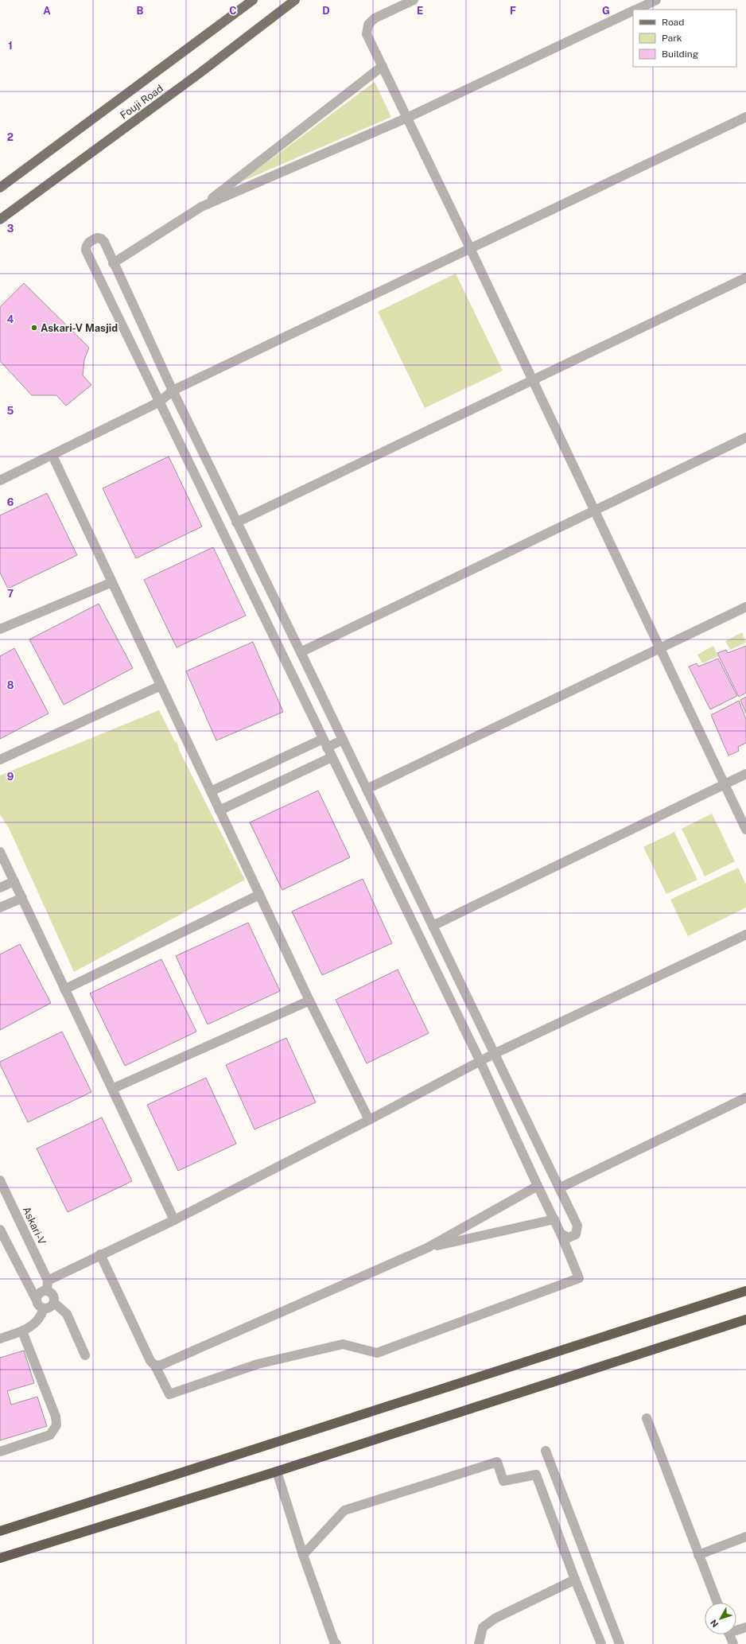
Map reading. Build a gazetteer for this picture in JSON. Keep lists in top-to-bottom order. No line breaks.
{"streets":{"main road":["Fouji Road"],"street":["Askari-V"]},"places":["Askari-V Masjid"],"legend":["Road","Park","Building"],"north":"bottom left","grid":{"columns":["A","B","C","D","E","F","G"],"rows":["1","2","3","4","5","6","7","8","9"]}}
